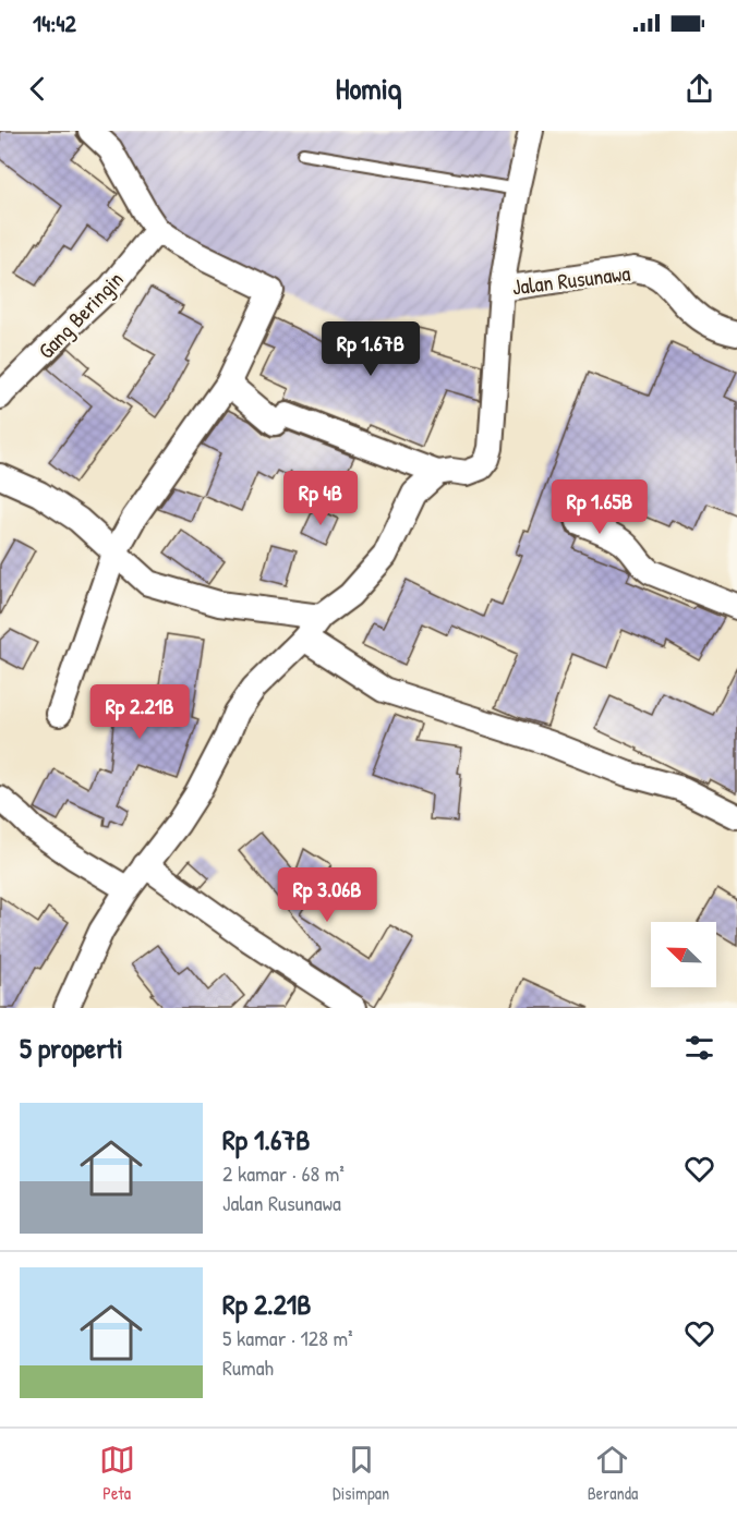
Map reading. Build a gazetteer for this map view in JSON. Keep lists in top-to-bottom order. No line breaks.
{"streets":{"street":["Jalan Rusunawa","Gang Beringin"]},"north":"top left","page":{"status":"14:42","header":"Homiq","price":["Rp 1.67B","Rp 4B","Rp 1.65B","Rp 2.21B","Rp 3.06B"],"heading":"5 properti","list":[{"name":"Rp 1.67B","note":"2 kamar · 68 m² · Jalan Rusunawa"},{"name":"Rp 2.21B","note":"5 kamar · 128 m² · Rumah"}],"tabs":["Peta","Disimpan","Beranda"]}}
